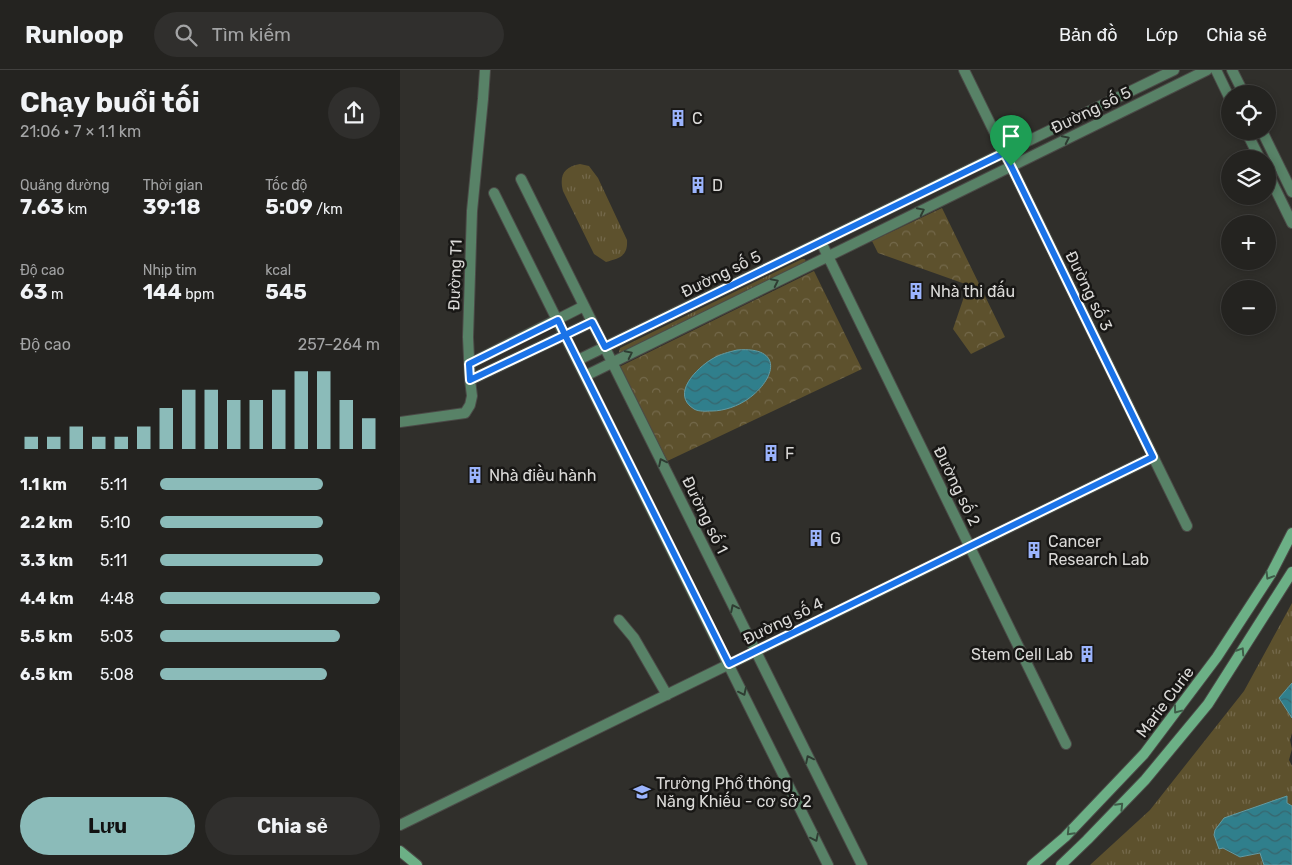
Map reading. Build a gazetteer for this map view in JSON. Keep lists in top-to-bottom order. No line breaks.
{"streets":{"street":["Đường số 5","Đường T1","Đường số 3","Đường số 2","Đường số 1","Đường số 4","Marie Curie"]},"crossings":[["Đường số 5","Đường số 3"],["Đường số 5","Đường số 2"],["Đường số 5","Đường số 1"],["Đường số 3","Đường số 4"],["Đường số 2","Đường số 4"],["Đường số 1","Đường số 4"]],"places":{"building":["C","D","Nhà thi đấu","F","Nhà điều hành","G","Cancer Research Lab","Stem Cell Lab"],"school or university":["Trường Phổ thông Năng Khiếu - cơ sở 2"]},"page":{"header":"Runloop","search":"Tìm kiếm","nav":["Bản đồ","Lớp","Chia sẻ"],"heading":["Chạy buổi tối","21:06 · 7 × 1.1 km"],"map_buttons":["+","−"],"stats":[["Quãng đường","7.63 km"],["Thời gian","39:18"],["Tốc độ","5:09 /km"],["Độ cao","63 m"],["Nhịp tim","144 bpm"],["kcal","545"]],"chart":["Độ cao","257–264 m"],"list":[{"name":"1.1 km","note":"5:11"},{"name":"2.2 km","note":"5:10"},{"name":"3.3 km","note":"5:11"},{"name":"4.4 km","note":"4:48"},{"name":"5.5 km","note":"5:03"},{"name":"6.5 km","note":"5:08"}],"buttons":["Lưu","Chia sẻ"]}}
